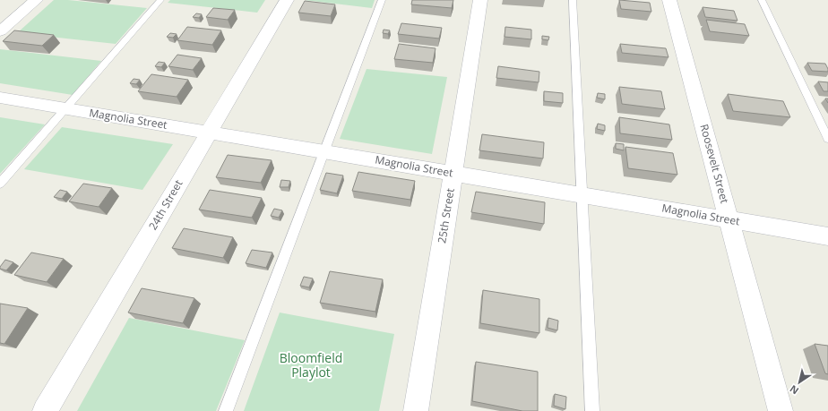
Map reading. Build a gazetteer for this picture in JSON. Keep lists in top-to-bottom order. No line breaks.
{"streets":{"street":["Magnolia Street","Roosevelt Street","24th Street","25th Street"]},"crossings":[["Magnolia Street","Roosevelt Street"],["Magnolia Street","24th Street"],["Magnolia Street","25th Street"]],"parks":["Bloomfield Playlot"],"north":"bottom left"}
